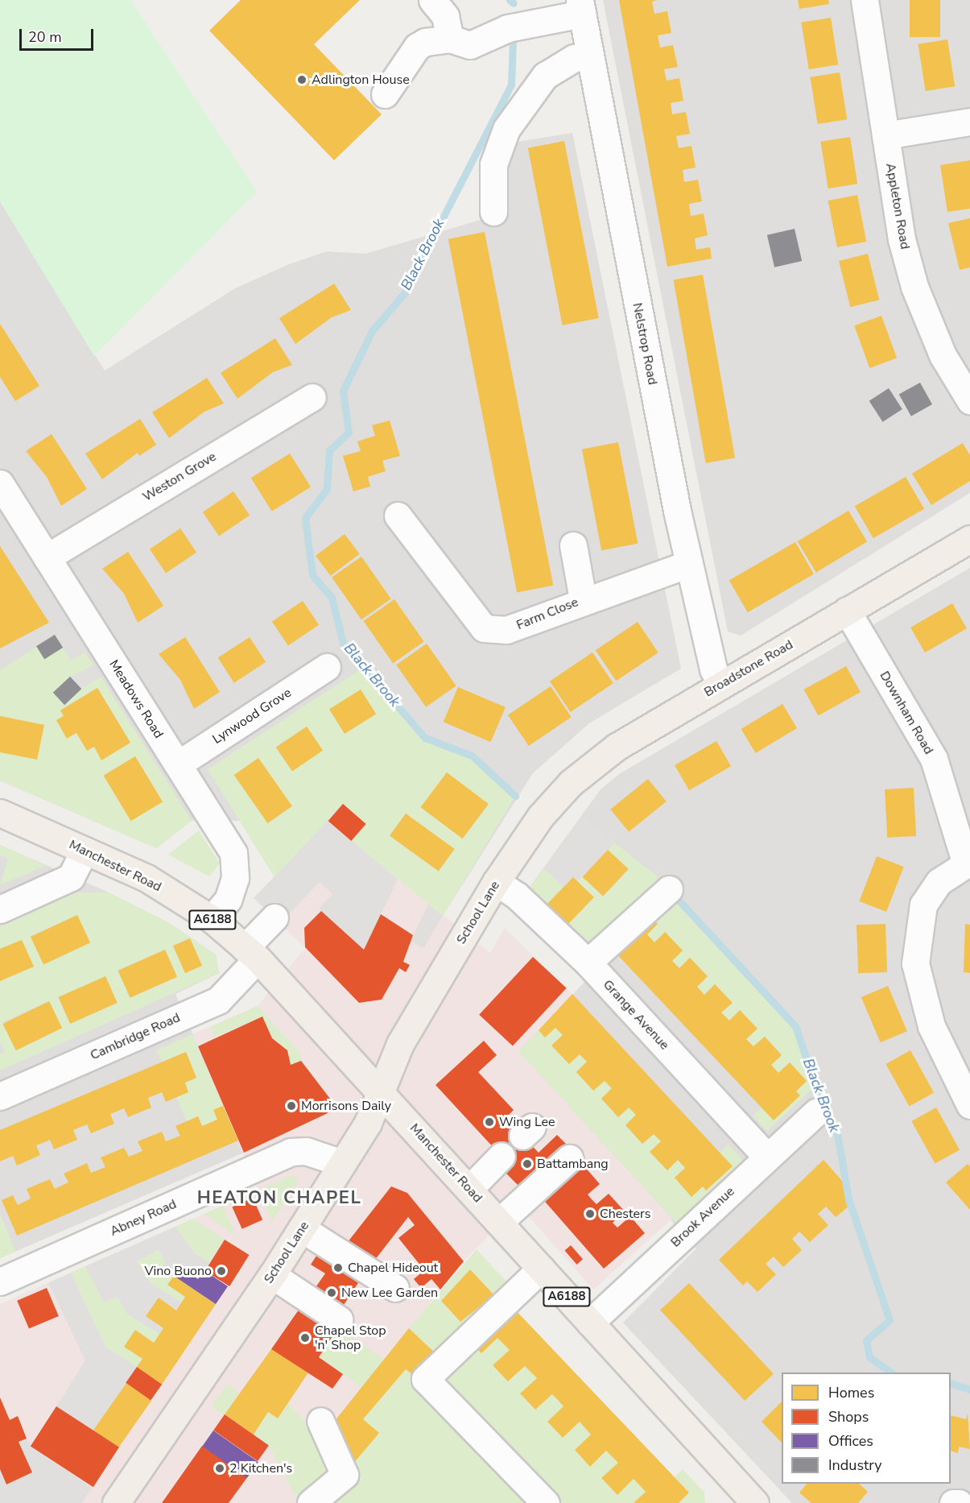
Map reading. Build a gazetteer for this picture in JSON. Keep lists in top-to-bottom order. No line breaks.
{"streets":{"main road":["Broadstone Road","Manchester Road","School Lane","A6188"],"street":["Appleton Road","Nelstrop Road","Weston Grove","Farm Close","Meadows Road","Downham Road","Lynwood Grove","Grange Avenue","Cambridge Road","Brook Avenue","Abney Road"]},"crossings":[["Nelstrop Road","Farm Close"],["Nelstrop Road","Broadstone Road"],["Weston Grove","Meadows Road"],["Broadstone Road","Downham Road"],["Broadstone Road","School Lane"],["Meadows Road","Lynwood Grove"],["Meadows Road","Manchester Road"],["Manchester Road","School Lane"],["Manchester Road","Cambridge Road"],["Manchester Road","Brook Avenue"],["School Lane","Grange Avenue"],["School Lane","Abney Road"],["Grange Avenue","Brook Avenue"]],"districts":["HEATON CHAPEL"],"water":["Black Brook"],"places":["Adlington House","Morrisons Daily","Wing Lee","Battambang","Chesters","Chapel Hideout","Vino Buono","New Lee Garden","Chapel Stop 'n' Shop","2 Kitchen's"],"legend":["Homes","Shops","Offices","Industry"],"scale_bar":"20 m"}
